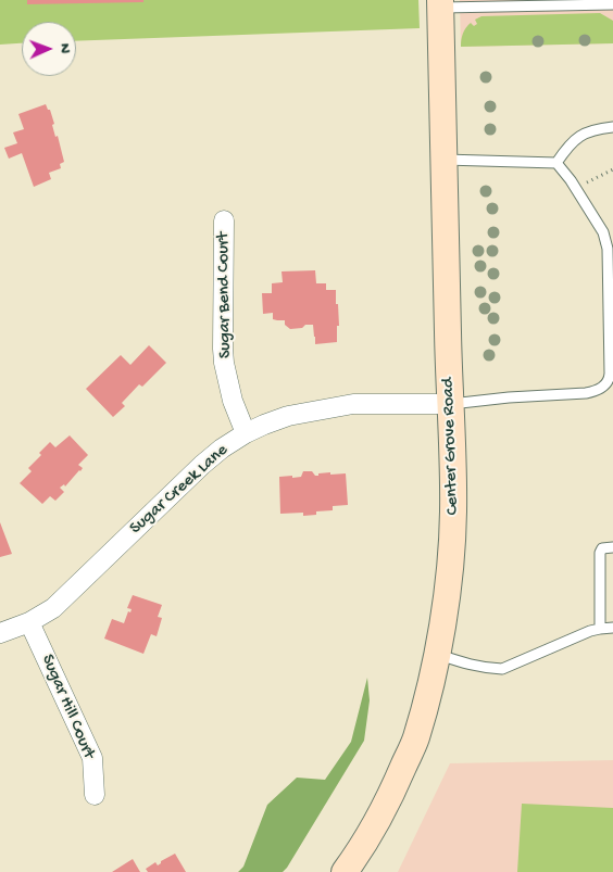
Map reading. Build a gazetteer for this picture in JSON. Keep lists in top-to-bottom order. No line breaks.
{"streets":{"street":["Sugar Bend Court","Center Grove Road","Sugar Creek Lane","Sugar Hill Court"]},"crossings":[["Sugar Bend Court","Sugar Creek Lane"],["Center Grove Road","Sugar Creek Lane"],["Sugar Creek Lane","Sugar Hill Court"]],"north":"right"}
